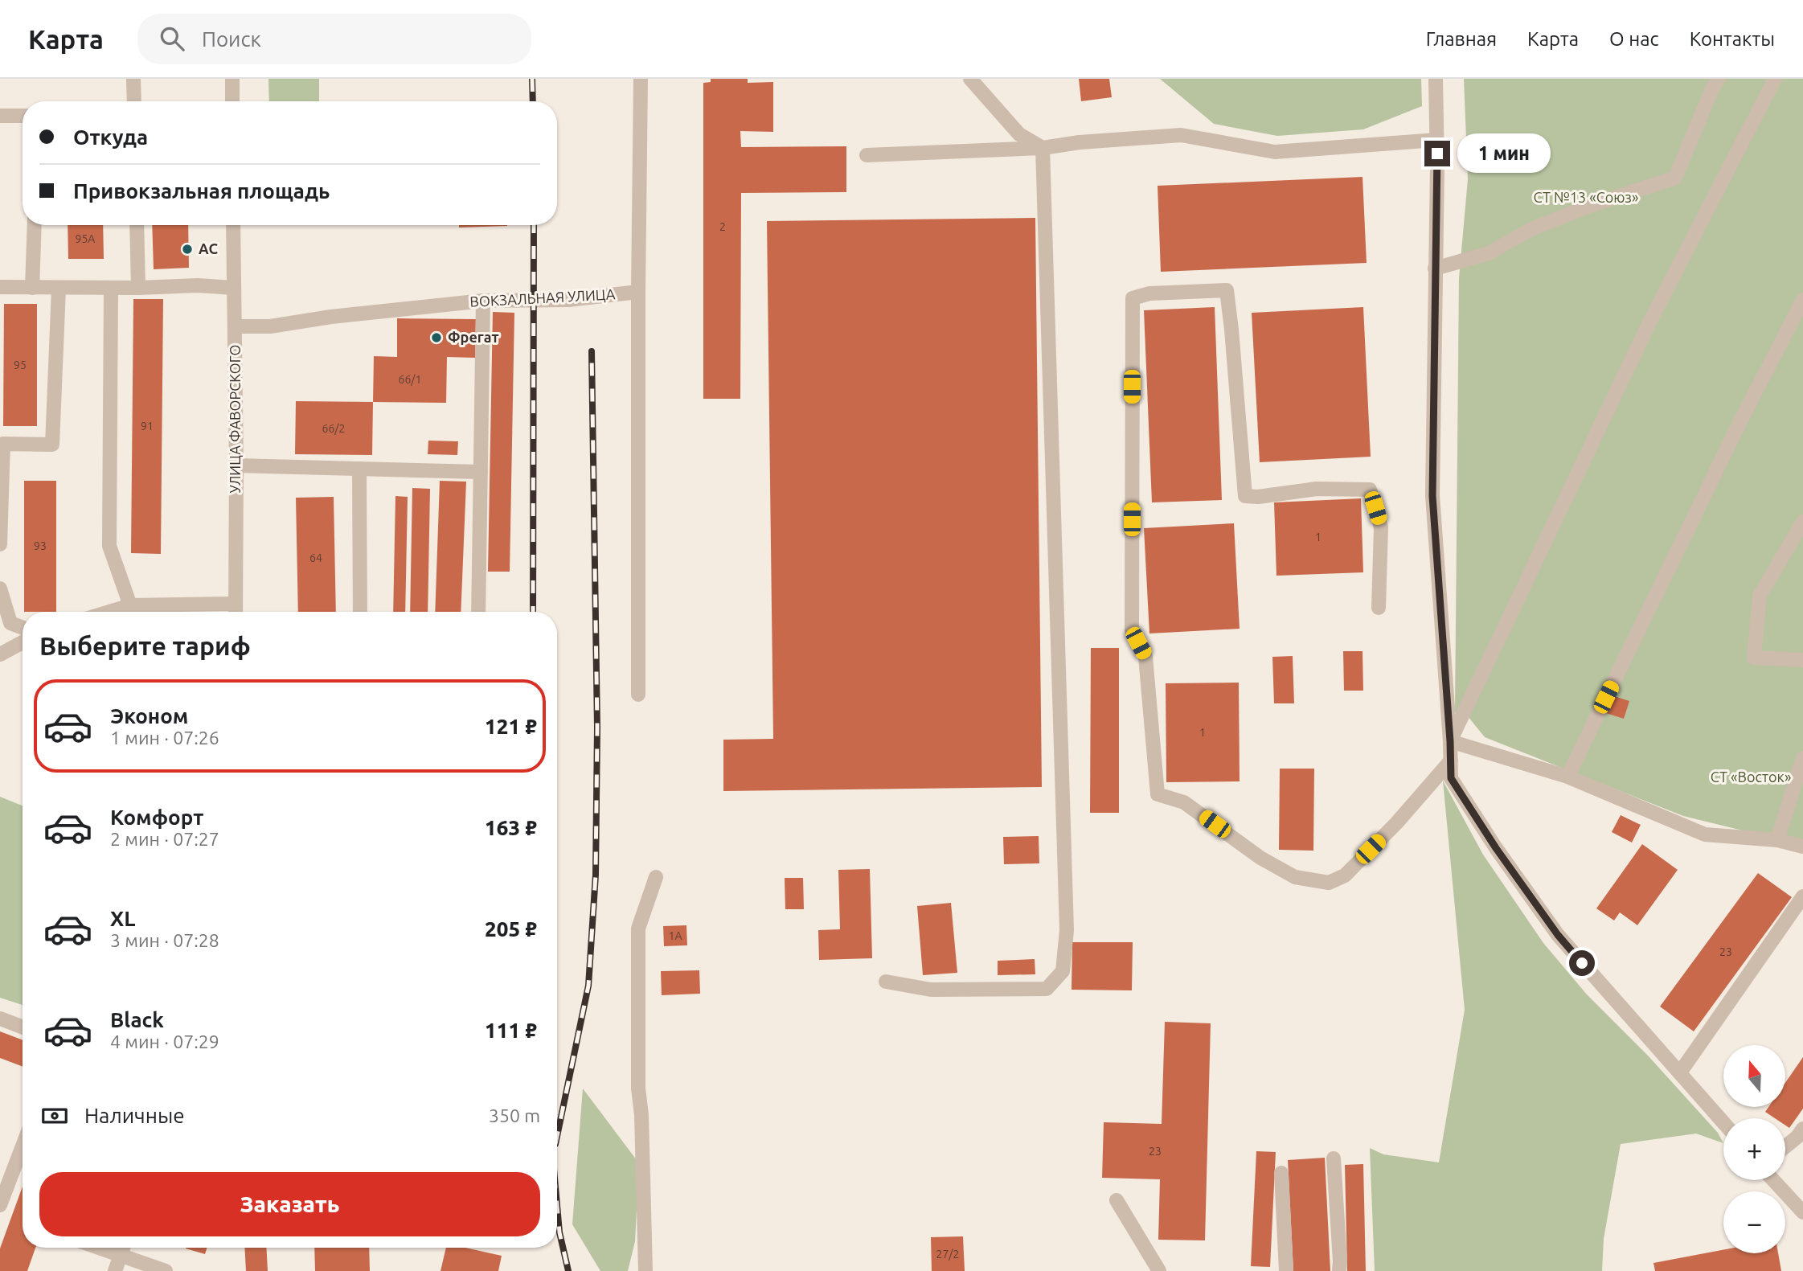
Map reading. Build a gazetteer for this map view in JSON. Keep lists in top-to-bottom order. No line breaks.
{"streets":{"street":["ВОКЗАЛЬНАЯ УЛИЦА","УЛИЦА ФАВОРСКОГО"]},"crossings":[["ВОКЗАЛЬНАЯ УЛИЦА","УЛИЦА ФАВОРСКОГО"]],"parks":["СТ №13 «Союз»","СТ «Восток»"],"places":["АС","Фрегат"],"house_numbers":["2","95А","95","66/1","91","66/2","1","93","64","1","1А","23","23","27/2"],"north":"top","page":{"header":"Карта","search":"Поиск","nav":["Главная","Карта","О нас","Контакты"],"banner":["Откуда","Привокзальная площадь"],"bubble":"1 мин","heading":"Выберите тариф","list":[{"name":"Эконом","note":"1 мин · 07:26","value":"121 ₽"},{"name":"Комфорт","note":"2 мин · 07:27","value":"163 ₽"},{"name":"XL","note":"3 мин · 07:28","value":"205 ₽"},{"name":"Black","note":"4 мин · 07:29","value":"111 ₽"}],"map_buttons":["+","−"],"pay":["Наличные","350 m"],"buttons":"Заказать"}}
